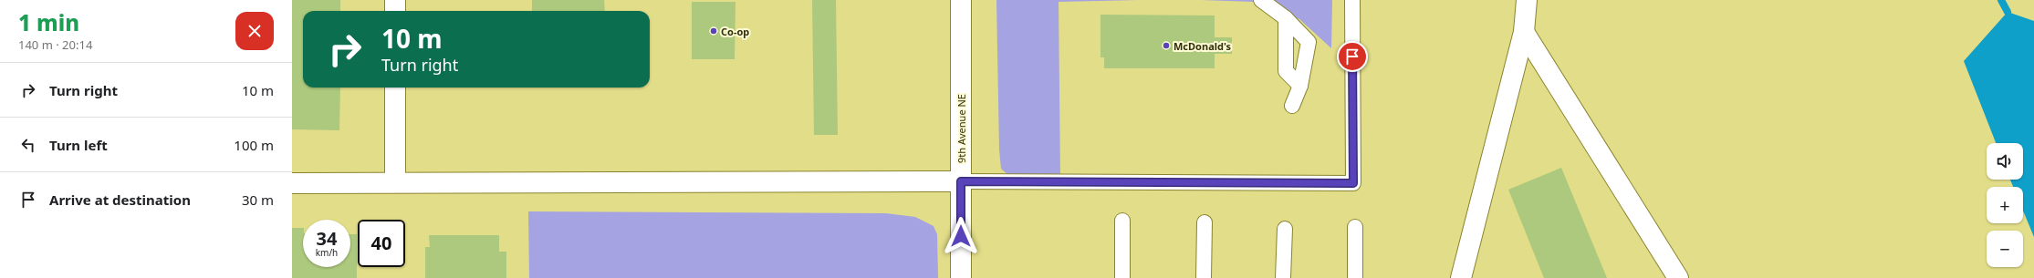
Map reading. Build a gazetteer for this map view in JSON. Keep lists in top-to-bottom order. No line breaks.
{"streets":{"street":["9th Avenue NE"]},"places":["Co-op","McDonald's"],"page":{"heading":["1 min","140 m · 20:14"],"turn":["10 m","Turn right"],"list":[{"name":"Turn right","value":"10 m"},{"name":"Turn left","value":"100 m"},{"name":"Arrive at destination","value":"30 m"}],"map_buttons":["+","−"],"speed":"34 km/h","limit":"40"}}
